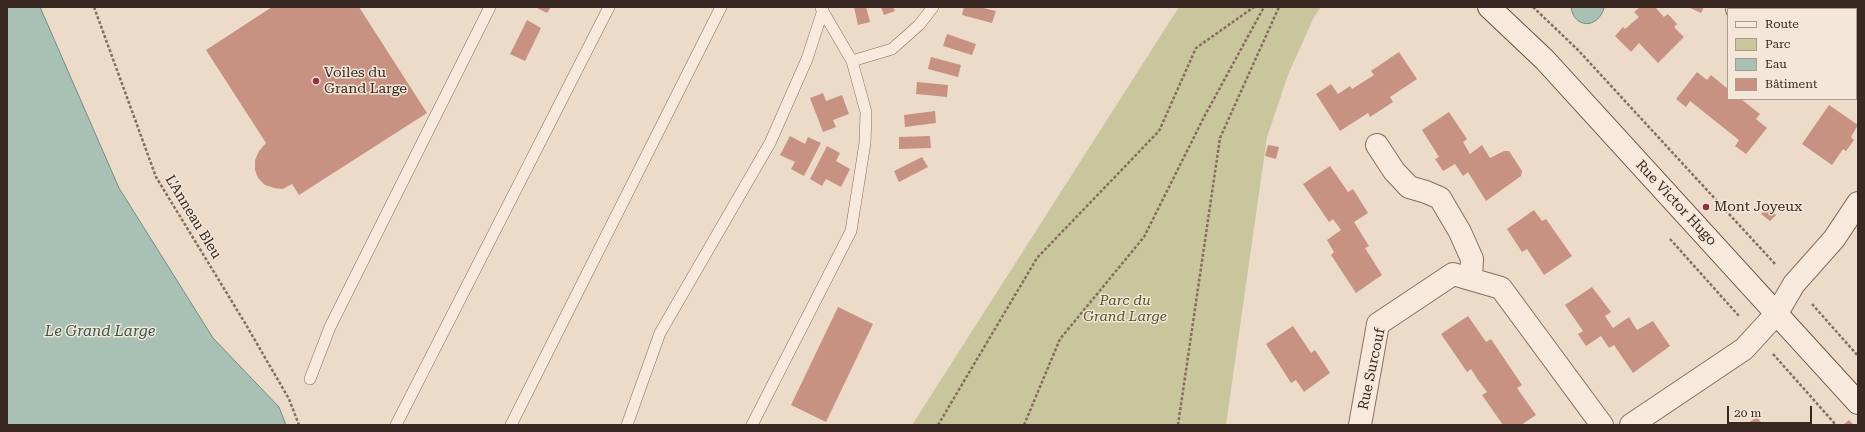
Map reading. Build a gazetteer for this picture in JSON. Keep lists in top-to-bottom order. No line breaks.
{"streets":{"street":["Rue Victor Hugo","Rue Surcouf"],"path":["L'Anneau Bleu"]},"water":["Le Grand Large"],"parks":["Parc du Grand Large"],"places":["Voiles du Grand Large","Mont Joyeux"],"legend":["Route","Parc","Eau","Bâtiment"],"scale_bar":"20 m"}
